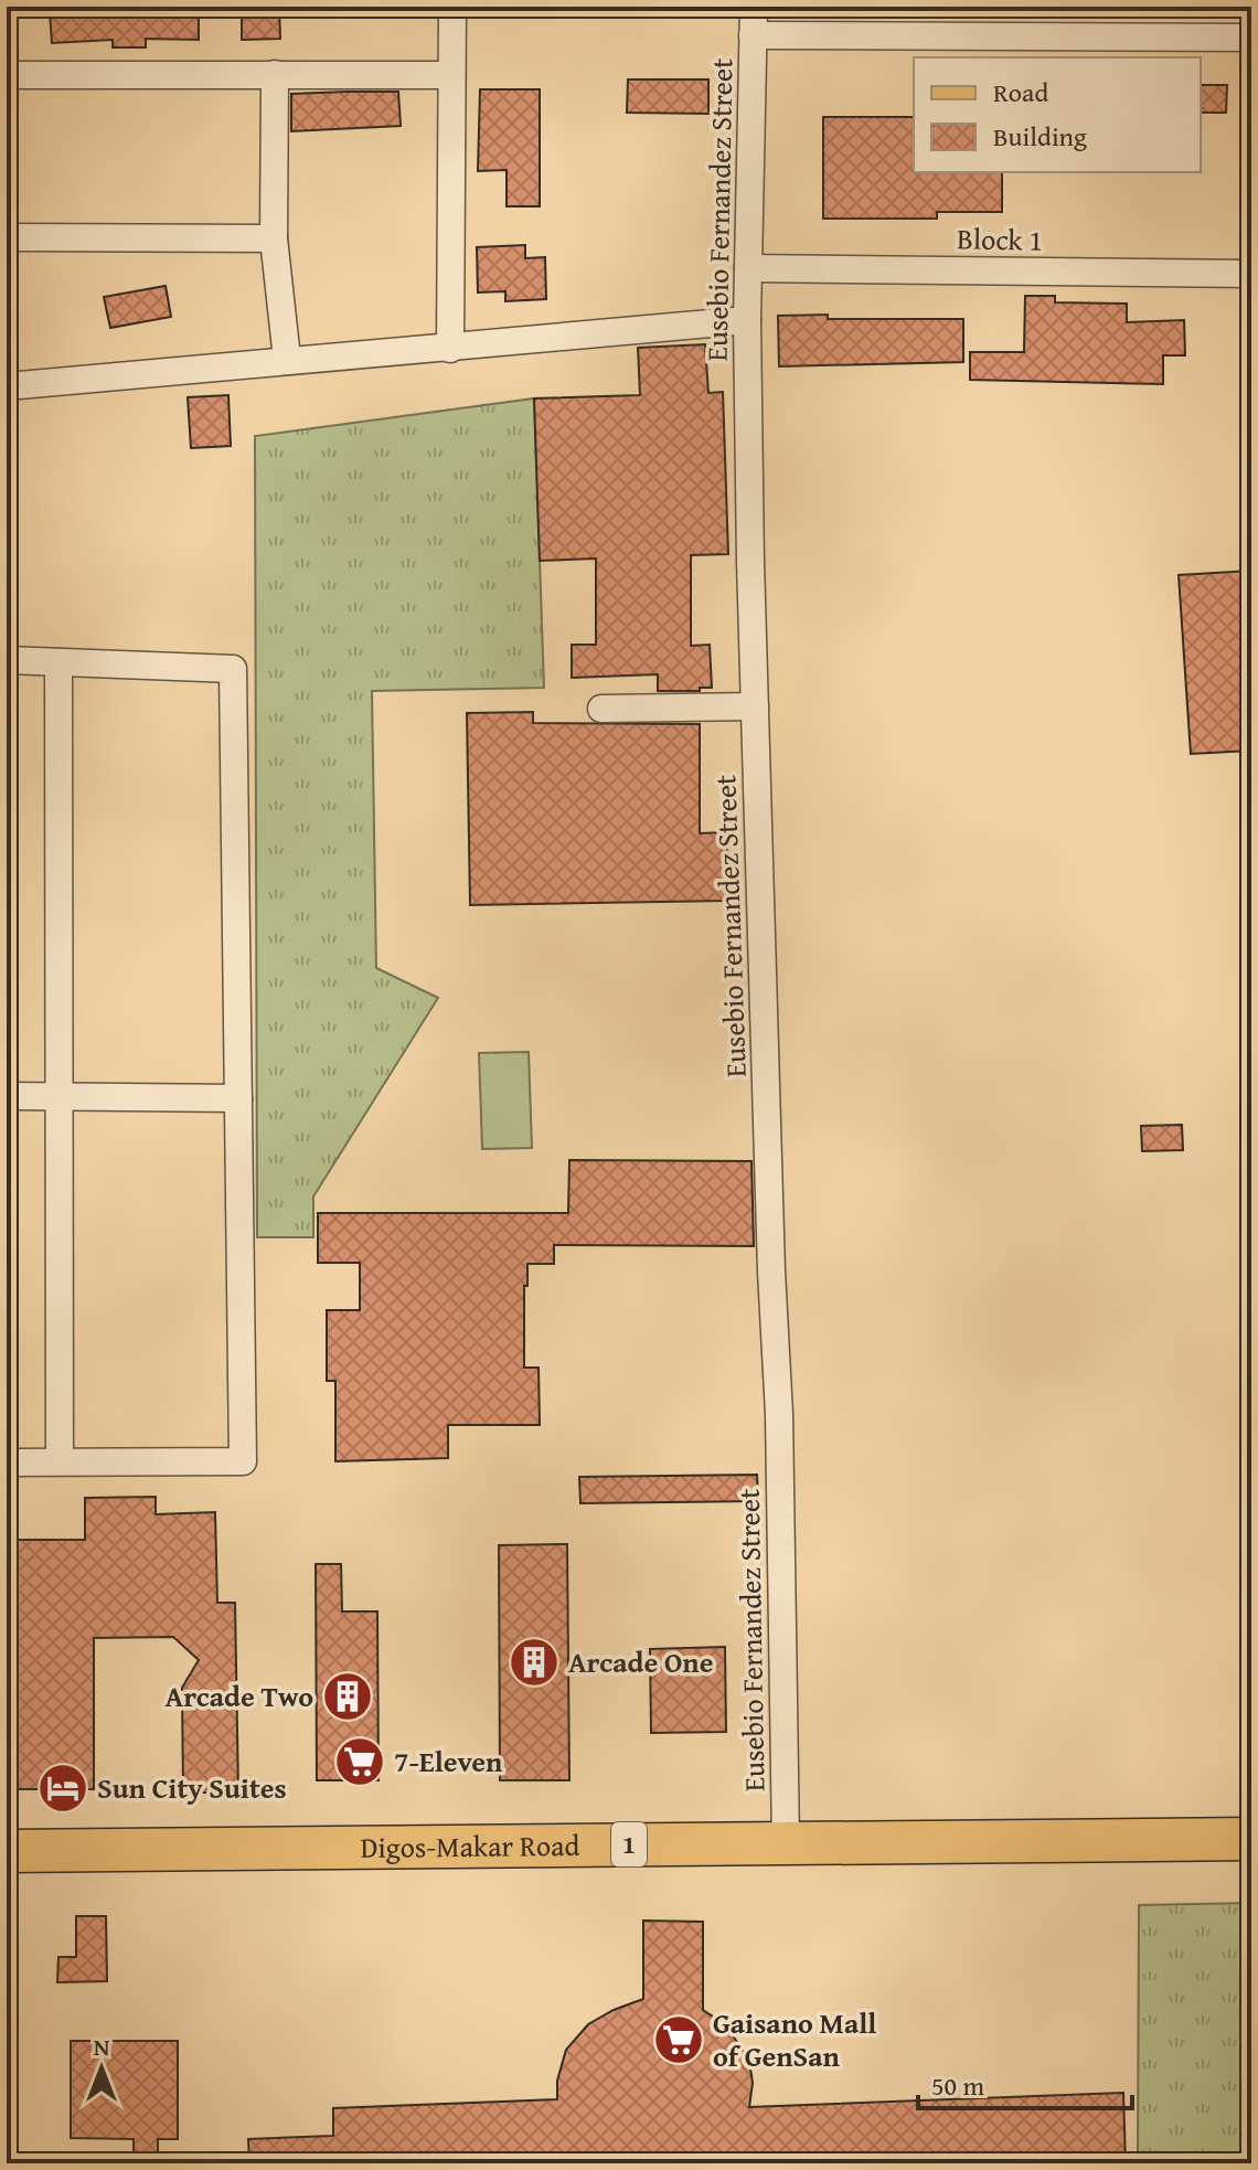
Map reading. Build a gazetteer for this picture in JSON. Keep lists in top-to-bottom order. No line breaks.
{"streets":{"main road":["1","Digos-Makar Road"],"street":["Eusebio Fernandez Street","Block 1"]},"crossings":[["Eusebio Fernandez Street","Block 1"],["Eusebio Fernandez Street","Digos-Makar Road"]],"places":{"building":["Arcade One","Arcade Two"],"supermarket":["7-Eleven","Gaisano Mall of GenSan"],"hotel":["Sun City Suites"]},"legend":["Road","Building"],"scale_bar":"50 m","north":"top"}
